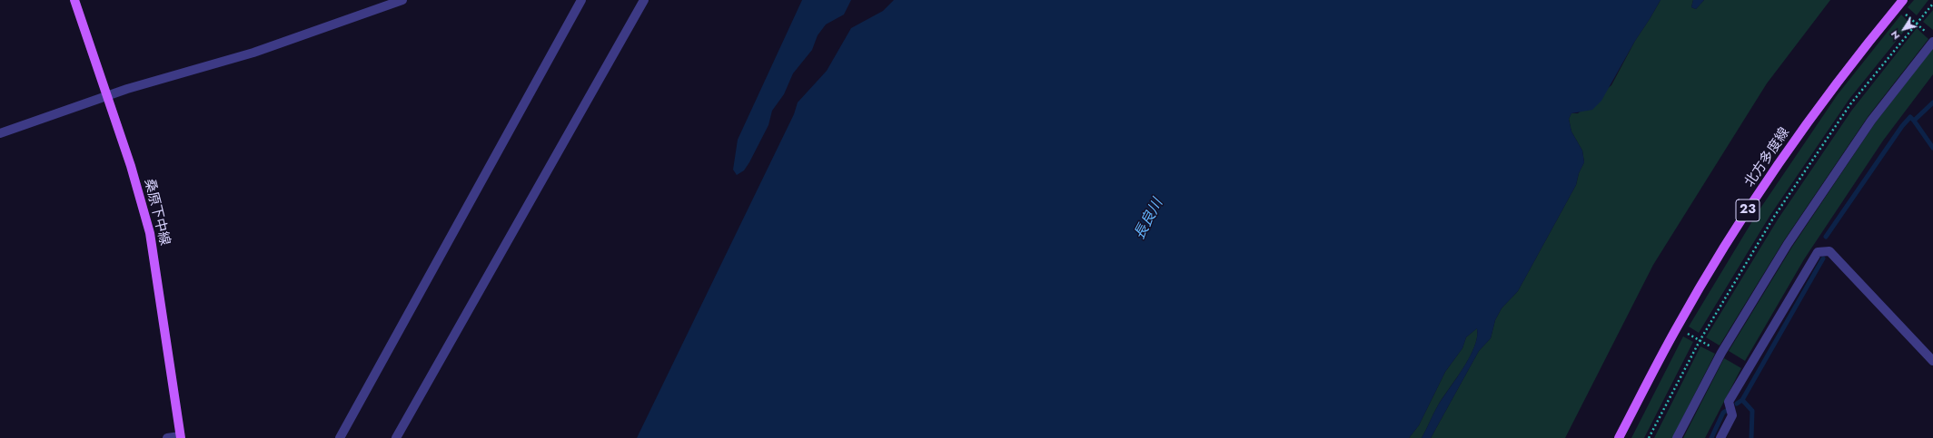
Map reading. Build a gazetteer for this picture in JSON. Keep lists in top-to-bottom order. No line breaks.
{"streets":{"main road":["北方多度線","23","桑原下中線"]},"water":["長良川"],"north":"bottom left"}
